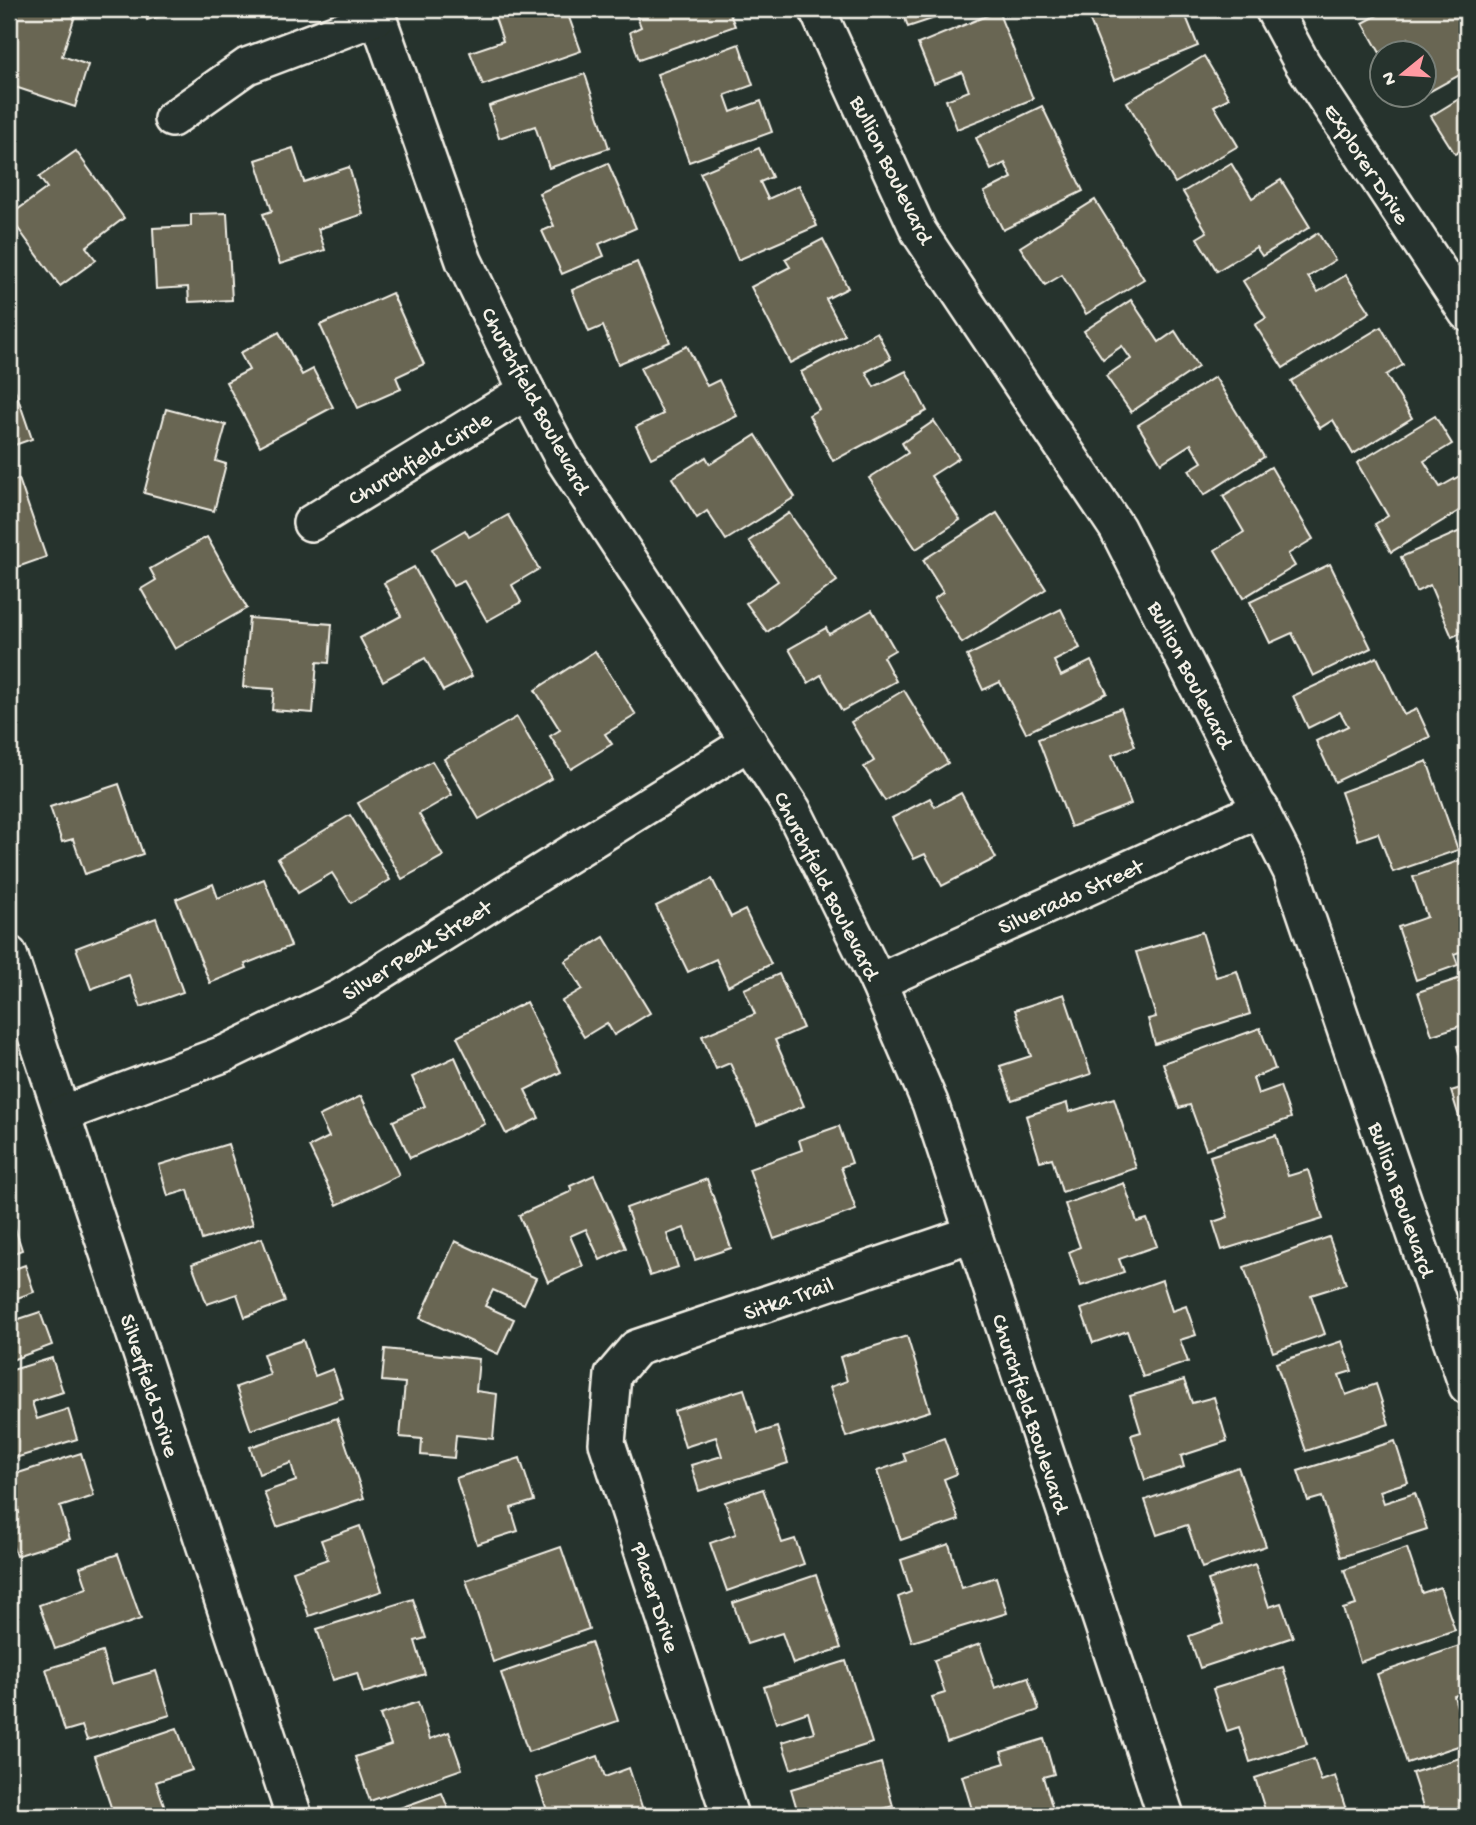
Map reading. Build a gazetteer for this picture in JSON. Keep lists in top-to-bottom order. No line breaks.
{"streets":{"street":["Explorer Drive","Bullion Boulevard","Churchfield Boulevard","Churchfield Circle","Silverado Street","Silver Peak Street","Sitka Trail","Silverfield Drive","Placer Drive"]},"crossings":[["Bullion Boulevard","Silverado Street"],["Churchfield Boulevard","Churchfield Circle"],["Churchfield Boulevard","Silverado Street"],["Churchfield Boulevard","Silver Peak Street"],["Churchfield Boulevard","Sitka Trail"],["Silver Peak Street","Silverfield Drive"],["Sitka Trail","Placer Drive"]],"north":"left"}
